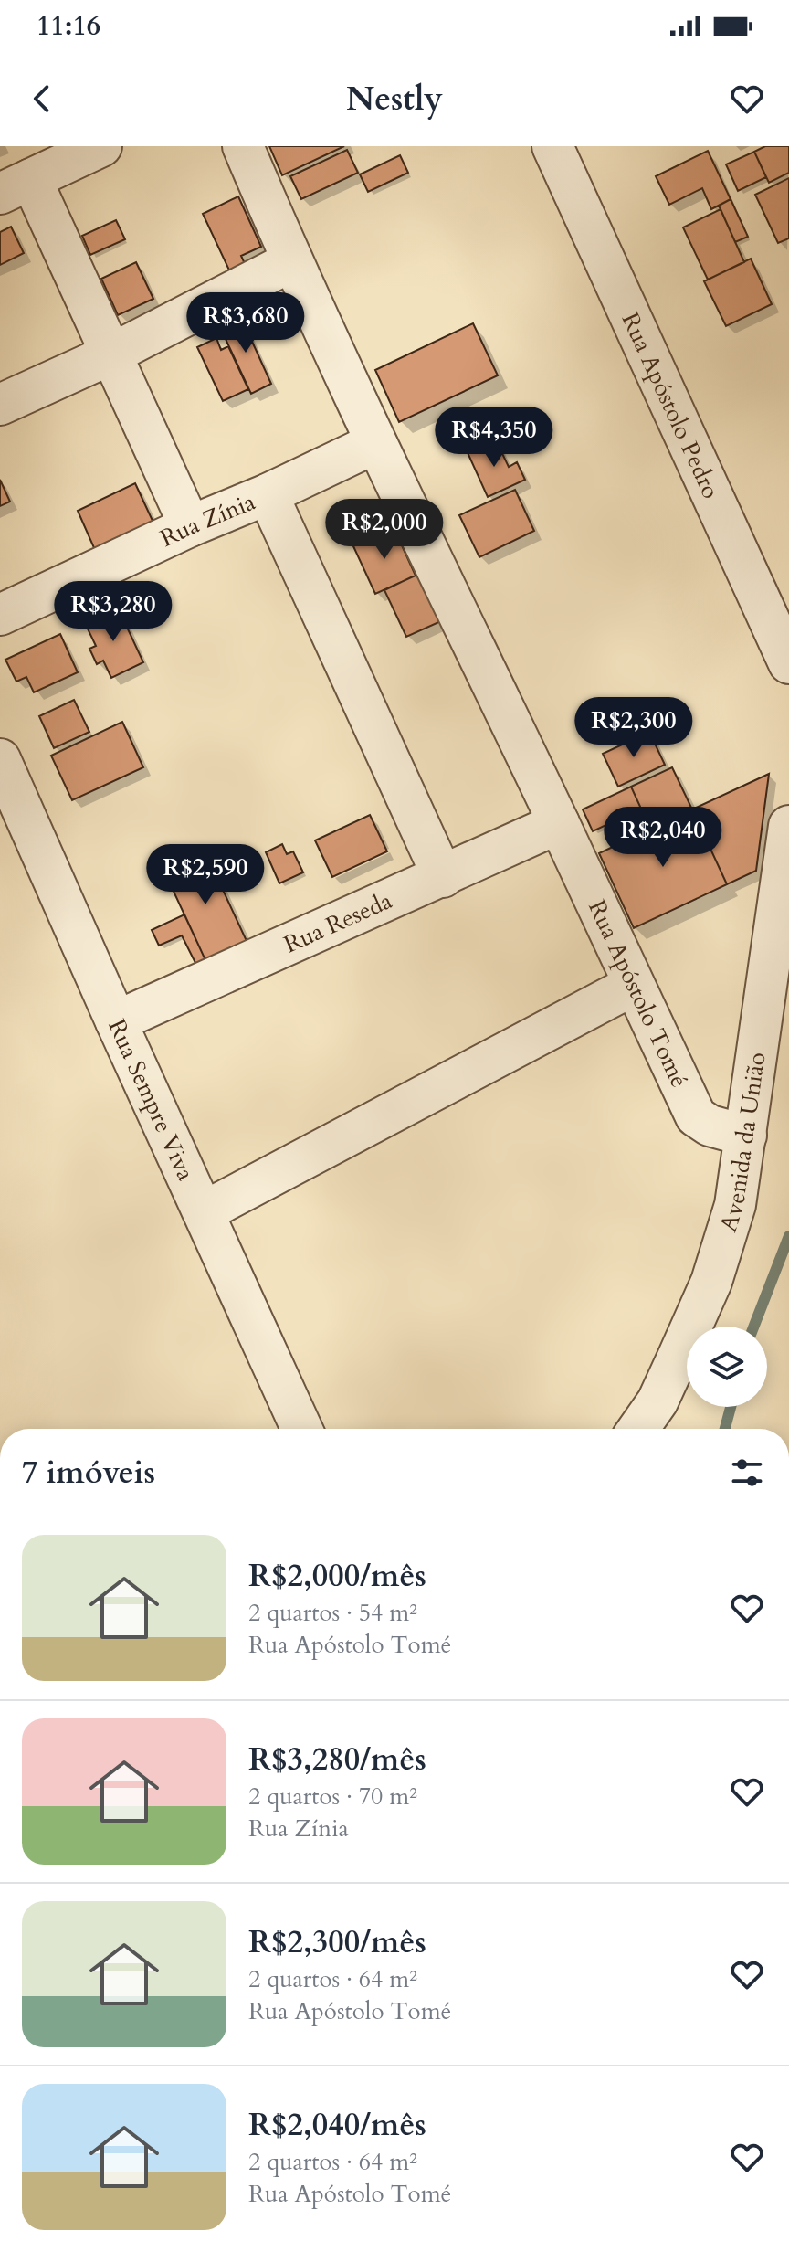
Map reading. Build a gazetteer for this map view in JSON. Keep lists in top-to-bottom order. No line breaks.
{"streets":{"street":["Rua Apóstolo Pedro","Rua Zínia","Rua Reseda","Rua Apóstolo Tomé","Rua Sempre Viva","Avenida da União"]},"crossings":[["Rua Zínia","Rua Apóstolo Tomé"],["Rua Reseda","Rua Apóstolo Tomé"],["Rua Reseda","Rua Sempre Viva"],["Rua Apóstolo Tomé","Avenida da União"]],"page":{"status":"11:16","header":"Nestly","price":["R$3,680","R$4,350","R$2,000","R$3,280","R$2,300","R$2,040","R$2,590"],"heading":"7 imóveis","list":[{"name":"R$2,000/mês","note":"2 quartos · 54 m² · Rua Apóstolo Tomé"},{"name":"R$3,280/mês","note":"2 quartos · 70 m² · Rua Zínia"},{"name":"R$2,300/mês","note":"2 quartos · 64 m² · Rua Apóstolo Tomé"},{"name":"R$2,040/mês","note":"2 quartos · 64 m² · Rua Apóstolo Tomé"}]}}
